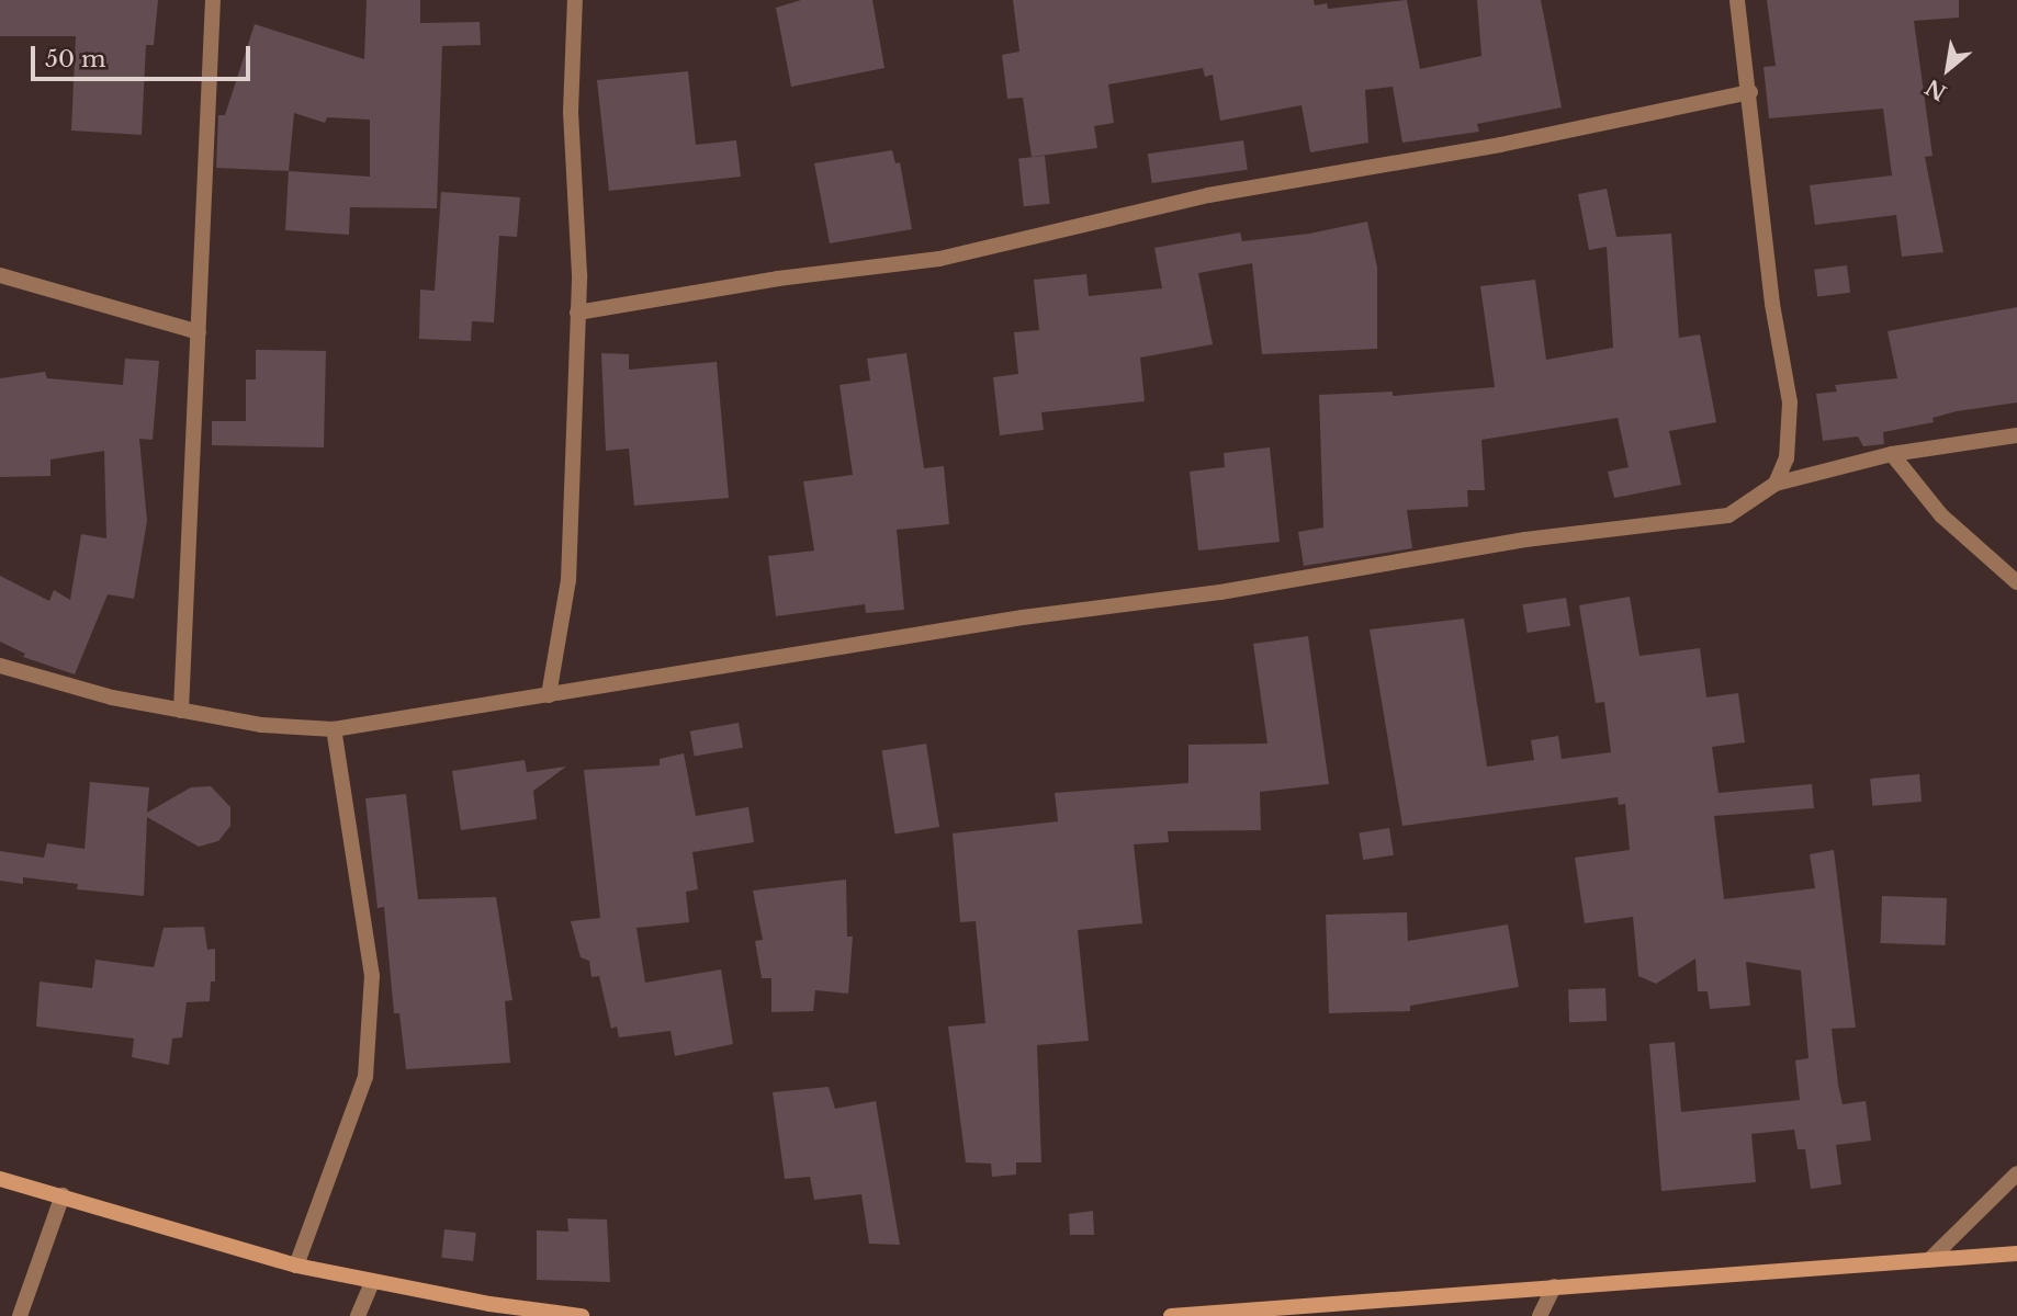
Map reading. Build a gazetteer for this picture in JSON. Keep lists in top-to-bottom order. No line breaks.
{"scale_bar":"50 m","north":"bottom left"}
